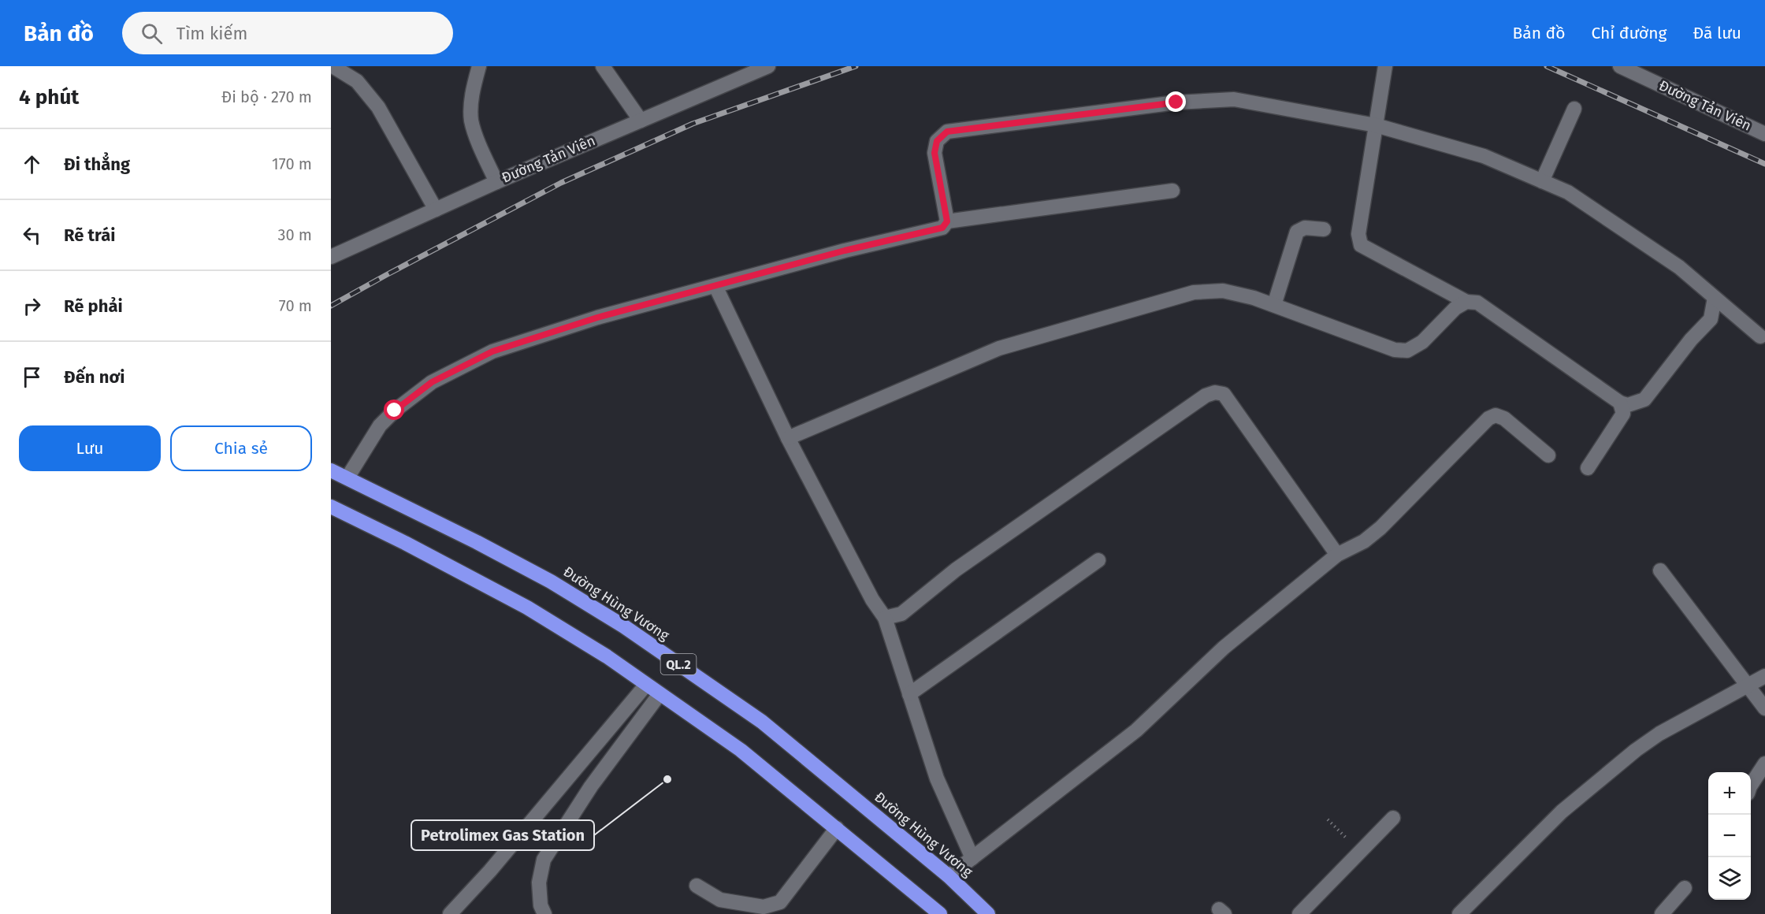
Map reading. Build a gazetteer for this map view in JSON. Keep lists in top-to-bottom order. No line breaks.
{"streets":{"highway":["Đường Hùng Vương","QL.2"],"street":["Đường Tản Viên"]},"places":["Petrolimex Gas Station"],"page":{"header":"Bản đồ","search":"Tìm kiếm","nav":["Bản đồ","Chỉ đường","Đã lưu"],"heading":["4 phút","Đi bộ · 270 m"],"list":[["Đi thẳng","170 m"],["Rẽ trái","30 m"],["Rẽ phải","70 m"],"Đến nơi"],"buttons":["Lưu","Chia sẻ"],"map_buttons":["+","−"]}}
